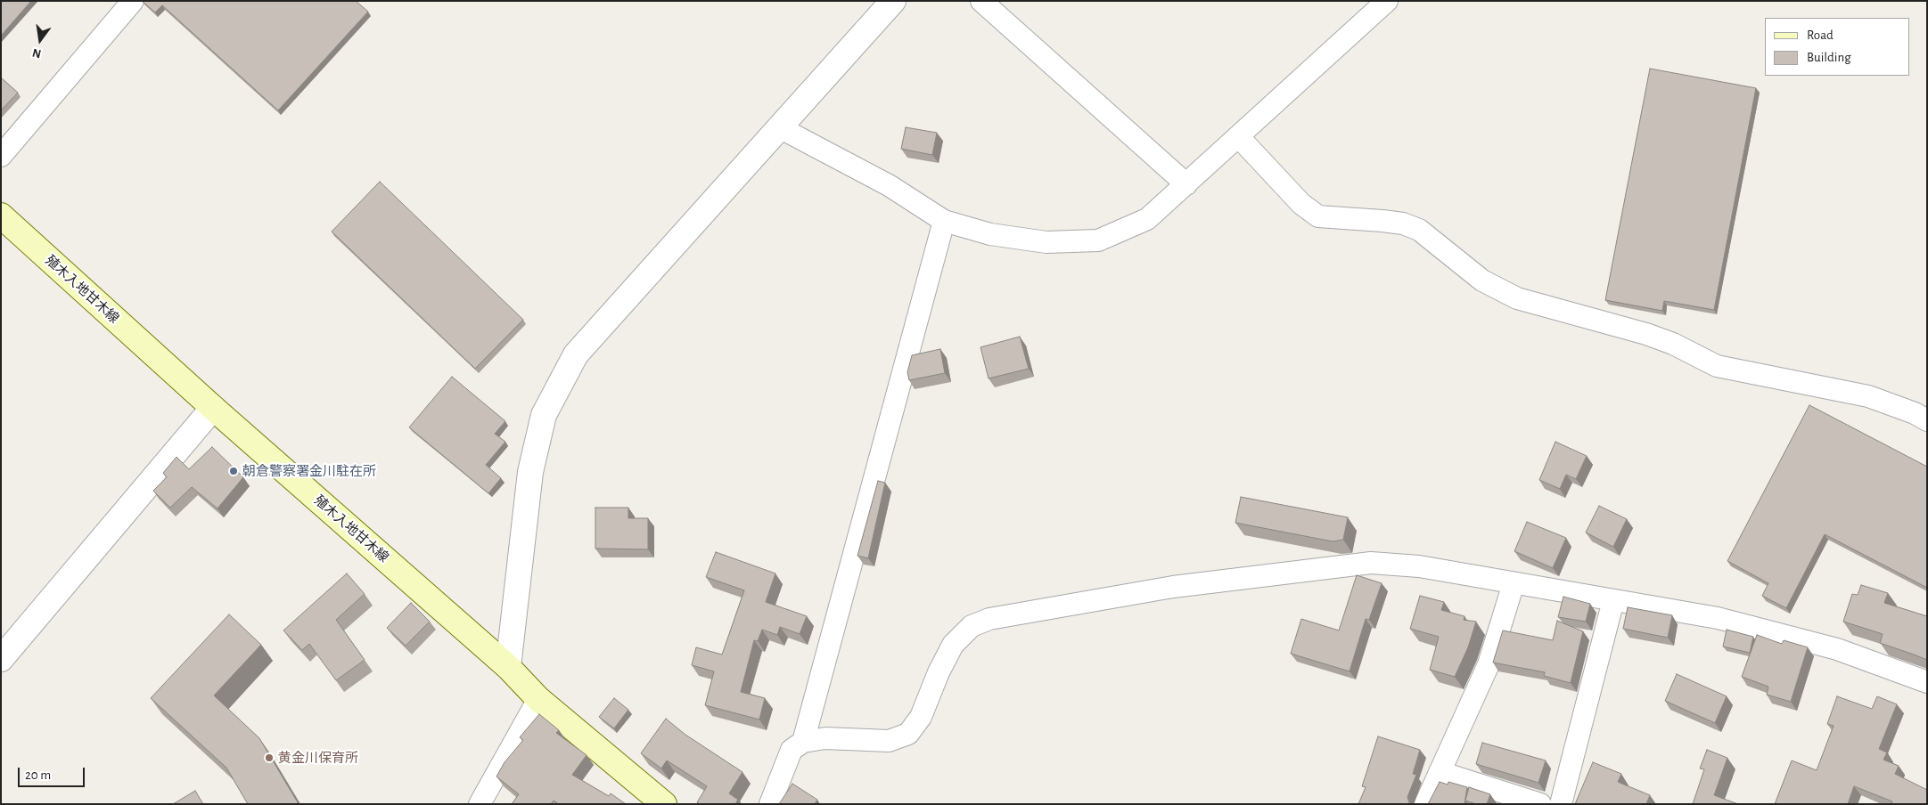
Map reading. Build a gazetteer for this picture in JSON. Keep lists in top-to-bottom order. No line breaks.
{"streets":{"main road":["殖木入地甘木線"]},"places":["朝倉警察署金川駐在所","黄金川保育所"],"legend":["Road","Building"],"scale_bar":"20 m","north":"bottom"}
